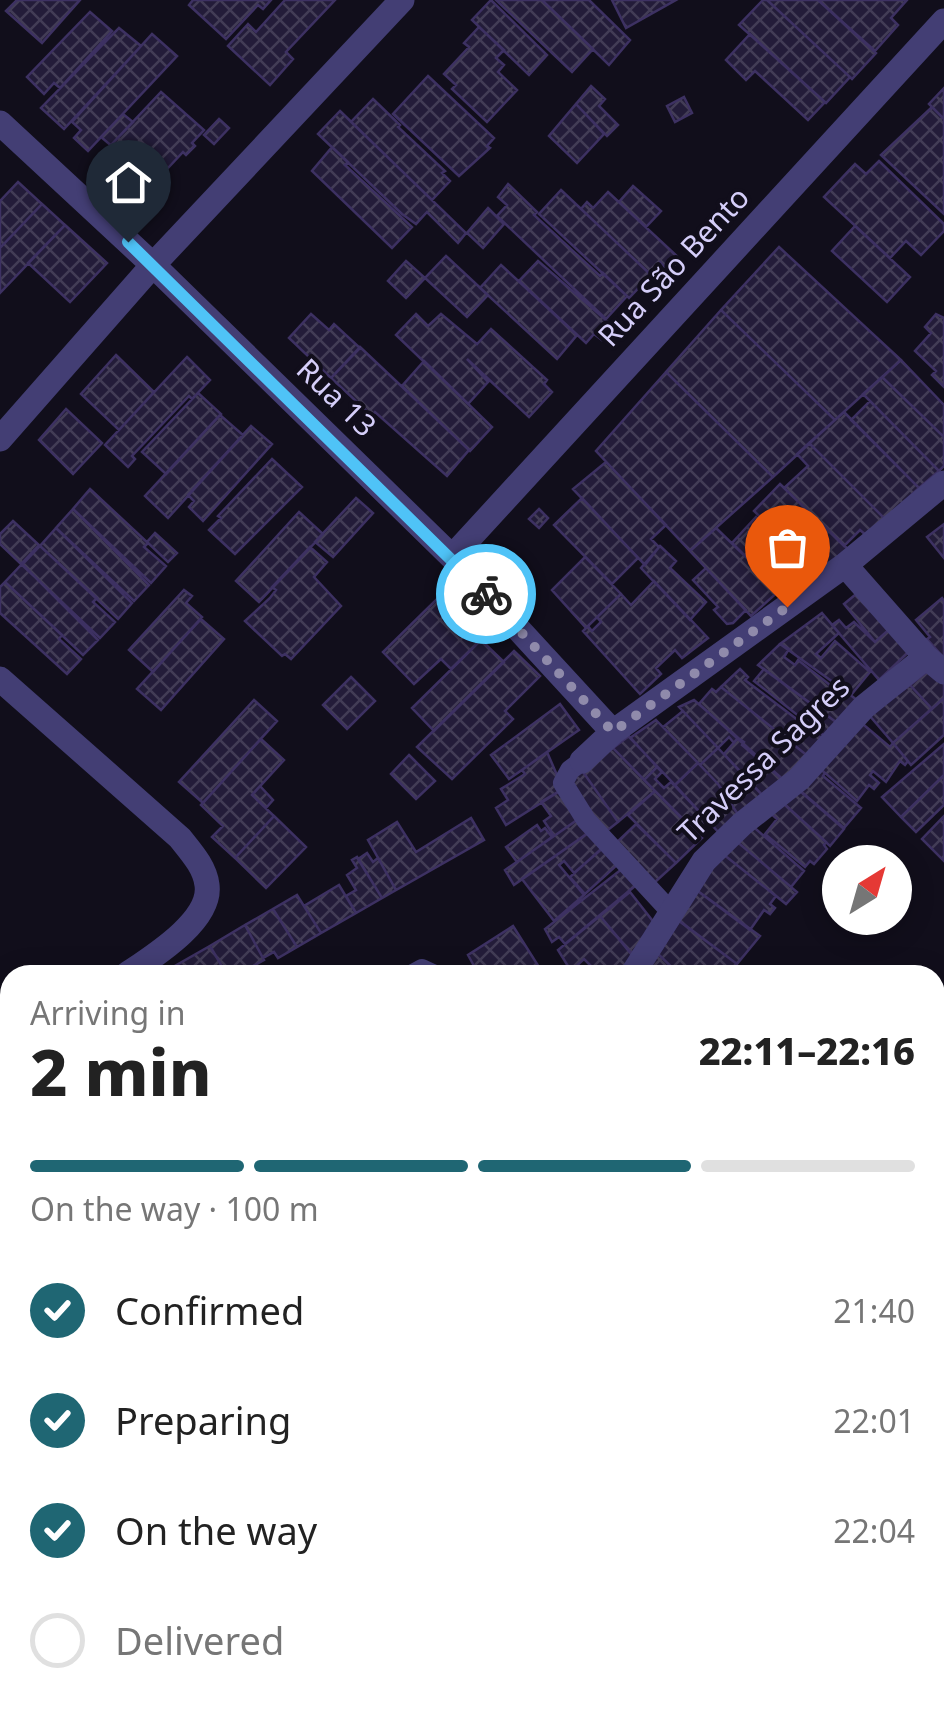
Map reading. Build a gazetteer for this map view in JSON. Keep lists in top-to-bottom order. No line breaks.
{"streets":{"street":["Rua São Bento","Rua 13","Travessa Sagres"]},"crossings":[["Rua São Bento","Rua 13"]],"north":"top right","page":{"heading":["2 min","Arriving in","22:11–22:16"],"bar":"On the way · 100 m","list":[["Confirmed","21:40"],["Preparing","22:01"],["On the way","22:04"],"Delivered"]}}
